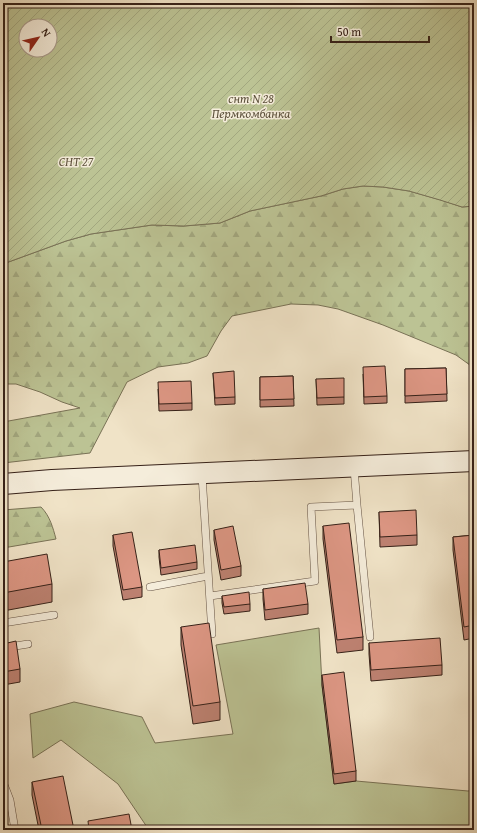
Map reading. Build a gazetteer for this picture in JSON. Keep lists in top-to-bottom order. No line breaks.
{"parks":["снт N 28 Пермкомбанка","СНТ 27"],"scale_bar":"50 m","north":"top right"}
